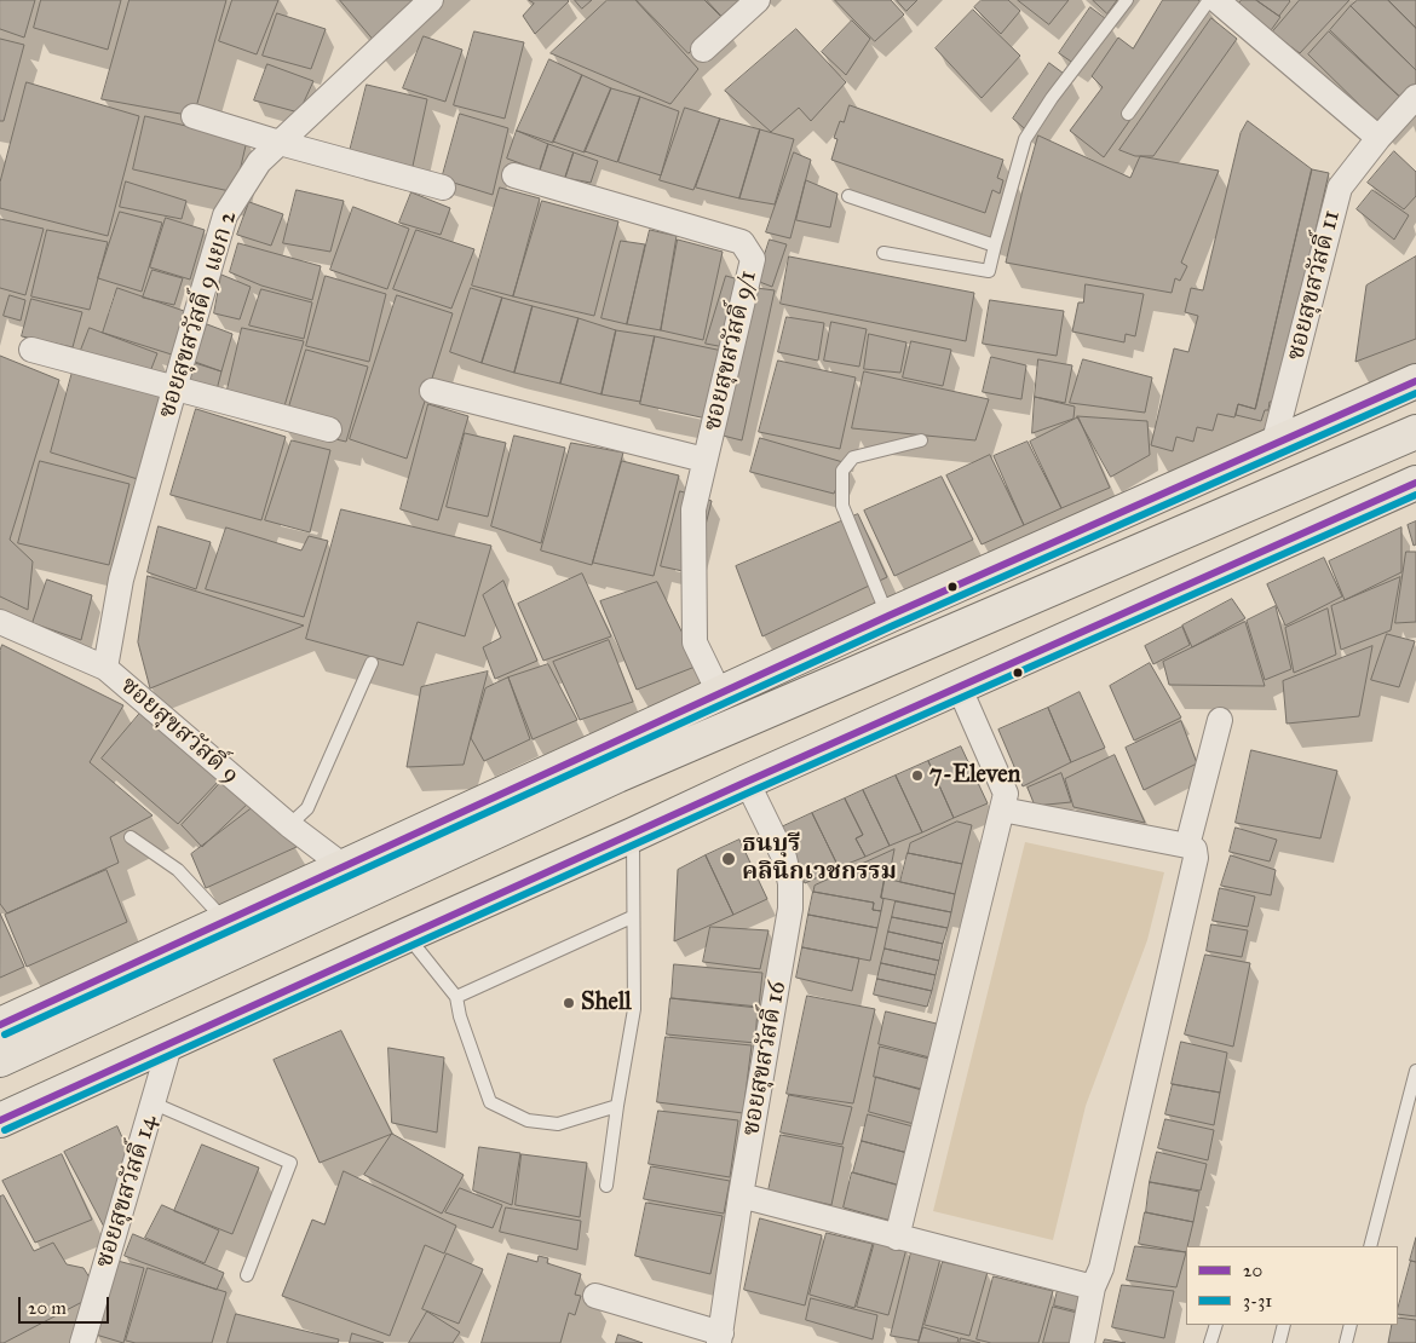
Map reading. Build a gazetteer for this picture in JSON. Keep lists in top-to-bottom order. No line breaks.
{"streets":{"street":["ซอยสุขสวัสดิ์ 11","ซอยสุขสวัสดิ์ 9 แยก 2","ซอยสุขสวัสดิ์ 9/1","ซอยสุขสวัสดิ์ 9","ซอยสุขสวัสดิ์ 16","ซอยสุขสวัสดิ์ 14"]},"crossings":[["ซอยสุขสวัสดิ์ 9 แยก 2","ซอยสุขสวัสดิ์ 9"]],"places":["7-Eleven","ธนบุรี คลินิกเวชกรรม","Shell"],"lines":["transit line 20","transit line 3-31"],"legend":["20","3-31"],"scale_bar":"20 m"}
